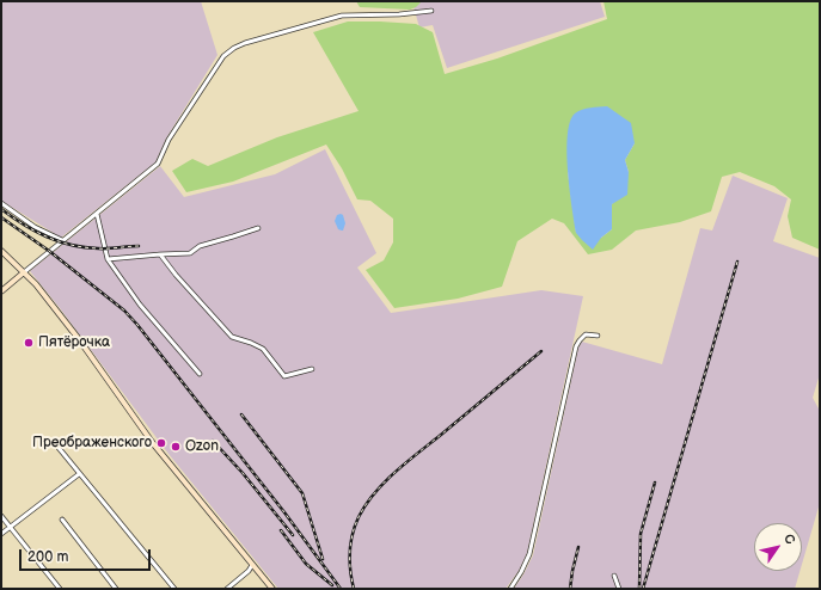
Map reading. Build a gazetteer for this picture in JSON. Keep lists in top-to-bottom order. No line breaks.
{"places":["Пятёрочка","Преображенского","Ozon"],"scale_bar":"200 m","north":"top right"}
